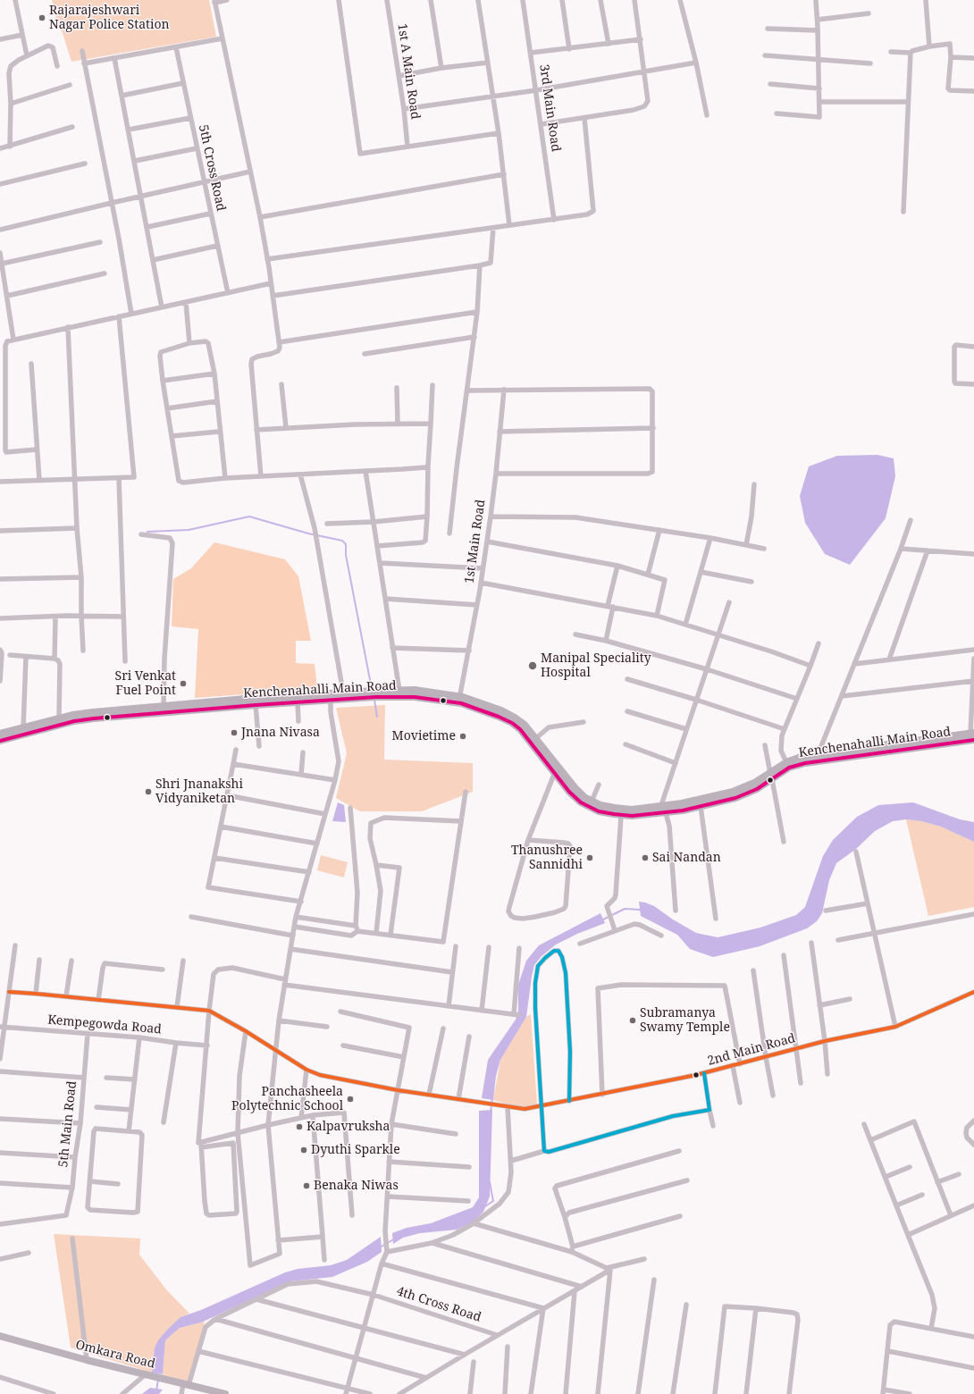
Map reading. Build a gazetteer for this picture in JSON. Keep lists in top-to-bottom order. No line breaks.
{"streets":{"main road":["Kenchenahalli Main Road","Omkara Road"],"street":["1st A Main Road","3rd Main Road","5th Cross Road","1st Main Road","Kempegowda Road","2nd Main Road","5th Main Road","4th Cross Road"]},"crossings":[["1st Main Road","Kenchenahalli Main Road"],["Kempegowda Road","5th Main Road"]],"places":["Rajarajeshwari Nagar Police Station","Manipal Speciality Hospital","Sri Venkat Fuel Point","Jnana Nivasa","Movietime","Shri Jnanakshi Vidyaniketan","Thanushree Sannidhi","Sai Nandan","Subramanya Swamy Temple","Panchasheela Polytechnic School","Kalpavruksha","Dyuthi Sparkle","Benaka Niwas"]}
